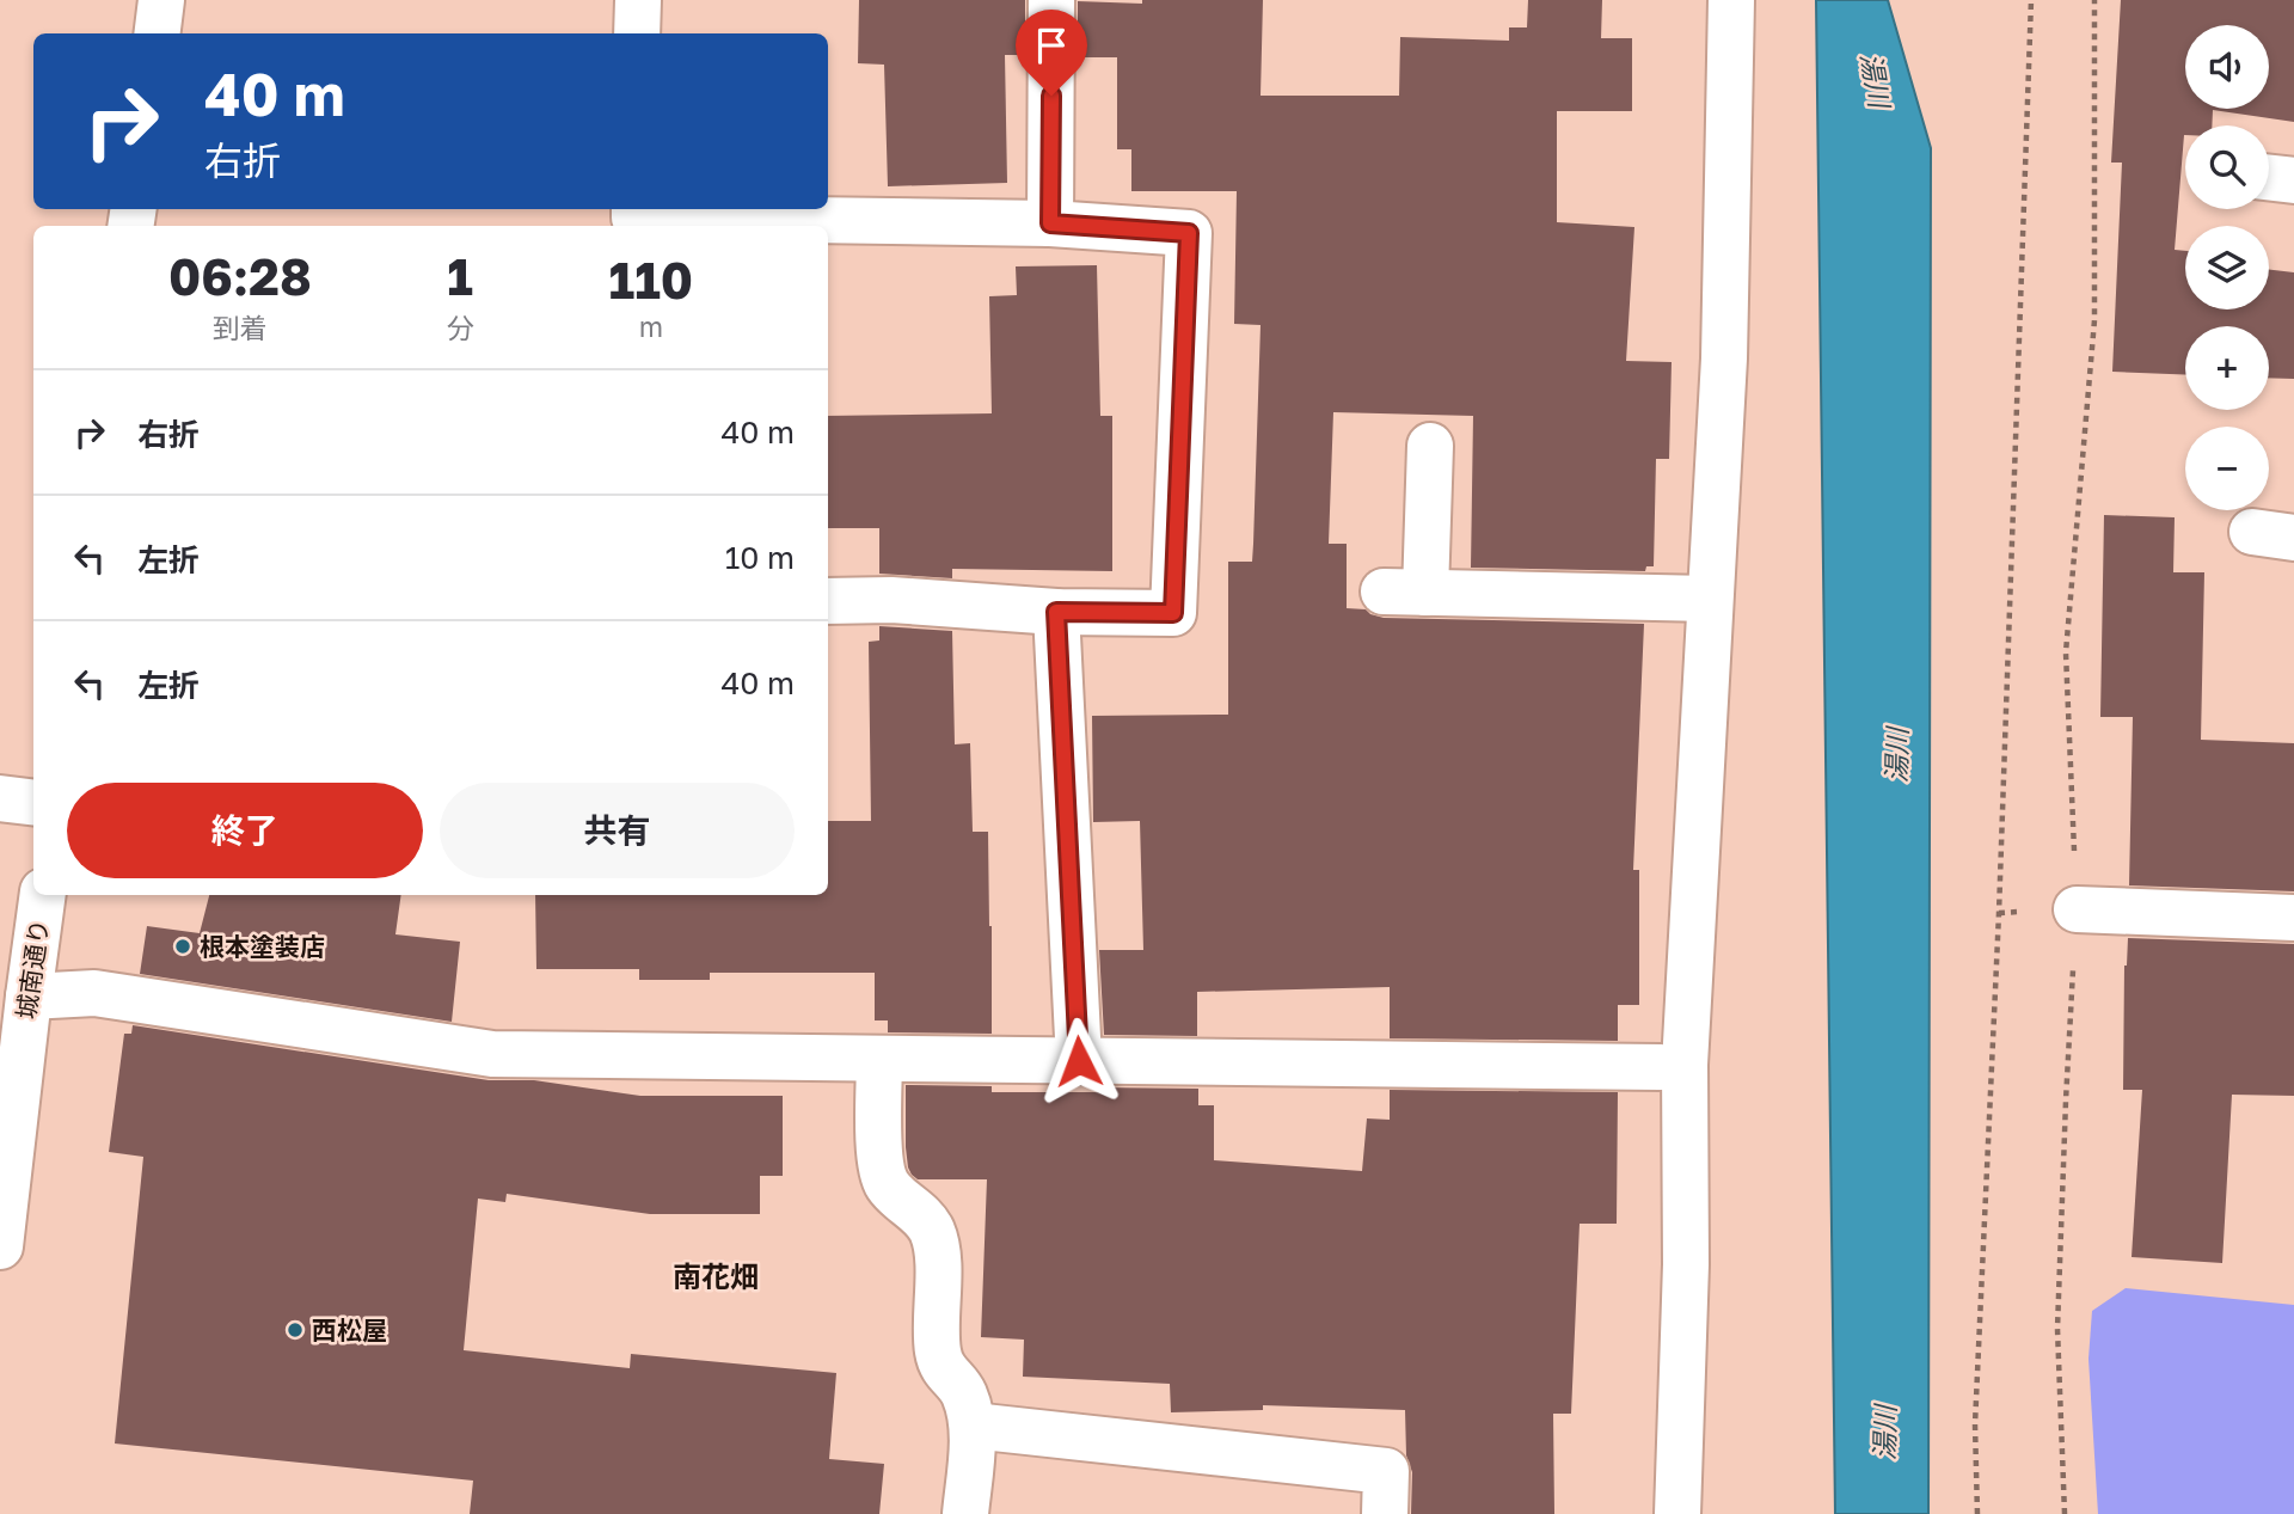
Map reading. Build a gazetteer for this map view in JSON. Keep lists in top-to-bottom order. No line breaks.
{"streets":{"street":["城南通り"]},"districts":["南花畑"],"water":["湯川"],"places":["根本塗装店","西松屋"],"page":{"map_buttons":["+","−"],"turn":["40 m","右折"],"eta":["06:28","到着","1","分","110","m"],"list":[{"name":"右折","value":"40 m"},{"name":"左折","value":"10 m"},{"name":"左折","value":"40 m"}],"buttons":["終了","共有"]}}
